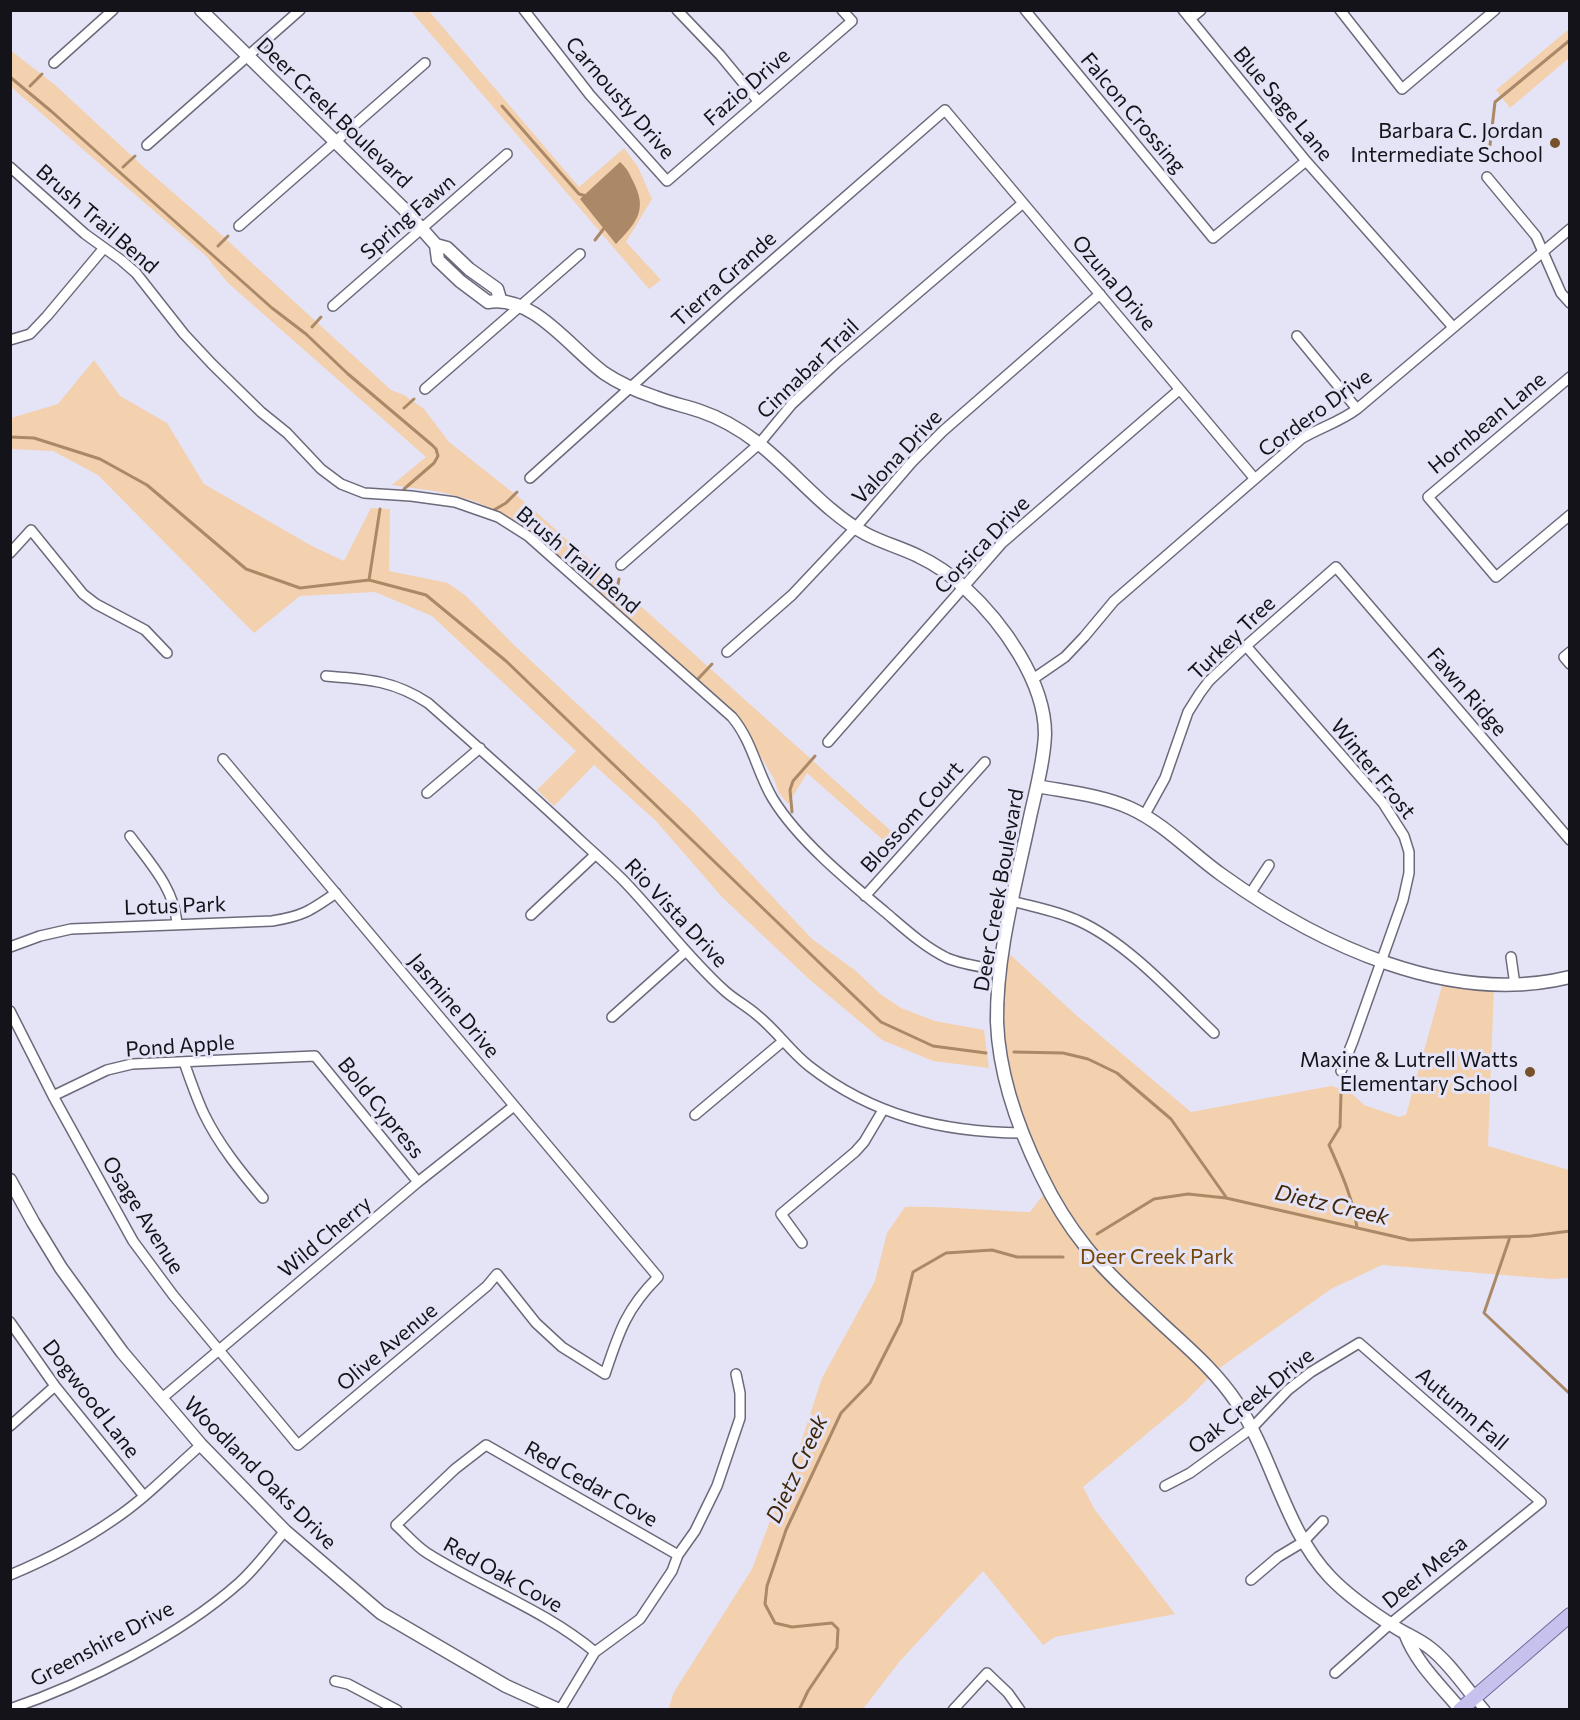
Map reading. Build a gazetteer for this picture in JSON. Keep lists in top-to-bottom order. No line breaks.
{"streets":{"street":["Fazio Drive","Carnousty Drive","Blue Sage Lane","Deer Creek Boulevard","Falcon Crossing","Spring Fawn","Brush Trail Bend","Tierra Grande","Ozuna Drive","Cinnabar Trail","Cordero Drive","Hornbean Lane","Valona Drive","Corsica Drive","Turkey Tree","Fawn Ridge","Winter Frost","Blossom Court","Lotus Park","Rio Vista Drive","Jasmine Drive","Pond Apple","Bold Cypress","Osage Avenue","Wild Cherry","Olive Avenue","Dogwood Lane","Oak Creek Drive","Autumn Fall","Woodland Oaks Drive","Red Cedar Cove","Deer Mesa","Red Oak Cove","Greenshire Drive"]},"crossings":[["Fazio Drive","Carnousty Drive"],["Blue Sage Lane","Falcon Crossing"],["Blue Sage Lane","Cordero Drive"],["Deer Creek Boulevard","Spring Fawn"],["Deer Creek Boulevard","Brush Trail Bend"],["Deer Creek Boulevard","Tierra Grande"],["Deer Creek Boulevard","Cinnabar Trail"],["Deer Creek Boulevard","Cordero Drive"],["Deer Creek Boulevard","Valona Drive"],["Deer Creek Boulevard","Corsica Drive"],["Deer Creek Boulevard","Rio Vista Drive"],["Deer Creek Boulevard","Oak Creek Drive"],["Deer Creek Boulevard","Deer Mesa"],["Brush Trail Bend","Blossom Court"],["Tierra Grande","Ozuna Drive"],["Ozuna Drive","Cinnabar Trail"],["Ozuna Drive","Cordero Drive"],["Ozuna Drive","Valona Drive"],["Ozuna Drive","Corsica Drive"],["Turkey Tree","Fawn Ridge"],["Turkey Tree","Winter Frost"],["Lotus Park","Jasmine Drive"],["Jasmine Drive","Wild Cherry"],["Jasmine Drive","Olive Avenue"],["Pond Apple","Bold Cypress"],["Pond Apple","Osage Avenue"],["Bold Cypress","Wild Cherry"],["Osage Avenue","Wild Cherry"],["Osage Avenue","Olive Avenue"],["Wild Cherry","Woodland Oaks Drive"],["Oak Creek Drive","Autumn Fall"],["Autumn Fall","Deer Mesa"],["Woodland Oaks Drive","Greenshire Drive"],["Red Cedar Cove","Red Oak Cove"]],"water":["Dietz Creek"],"parks":["Deer Creek Park"],"places":["Barbara C. Jordan Intermediate School","Maxine & Lutrell Watts Elementary School"]}
